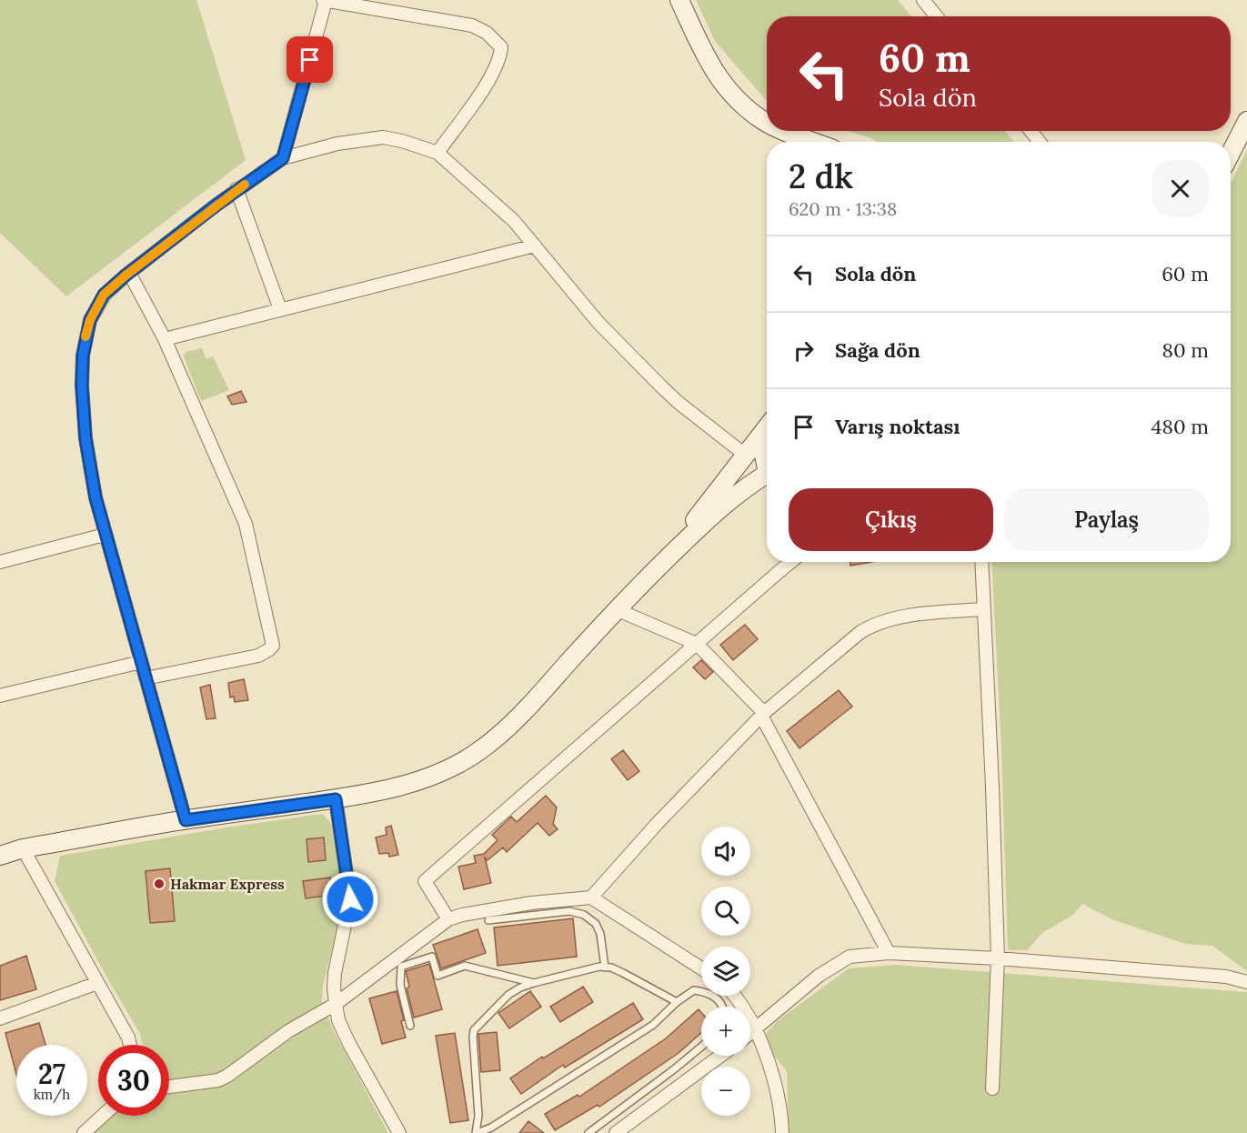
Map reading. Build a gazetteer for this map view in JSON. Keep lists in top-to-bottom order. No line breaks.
{"places":["Hakmar Express"],"page":{"turn":["60 m","Sola dön"],"heading":["2 dk","620 m · 13:38"],"list":[{"name":"Sola dön","value":"60 m"},{"name":"Sağa dön","value":"80 m"},{"name":"Varış noktası","value":"480 m"}],"buttons":["Çıkış","Paylaş"],"map_buttons":["+","−"],"speed":"27 km/h","limit":"30"}}
